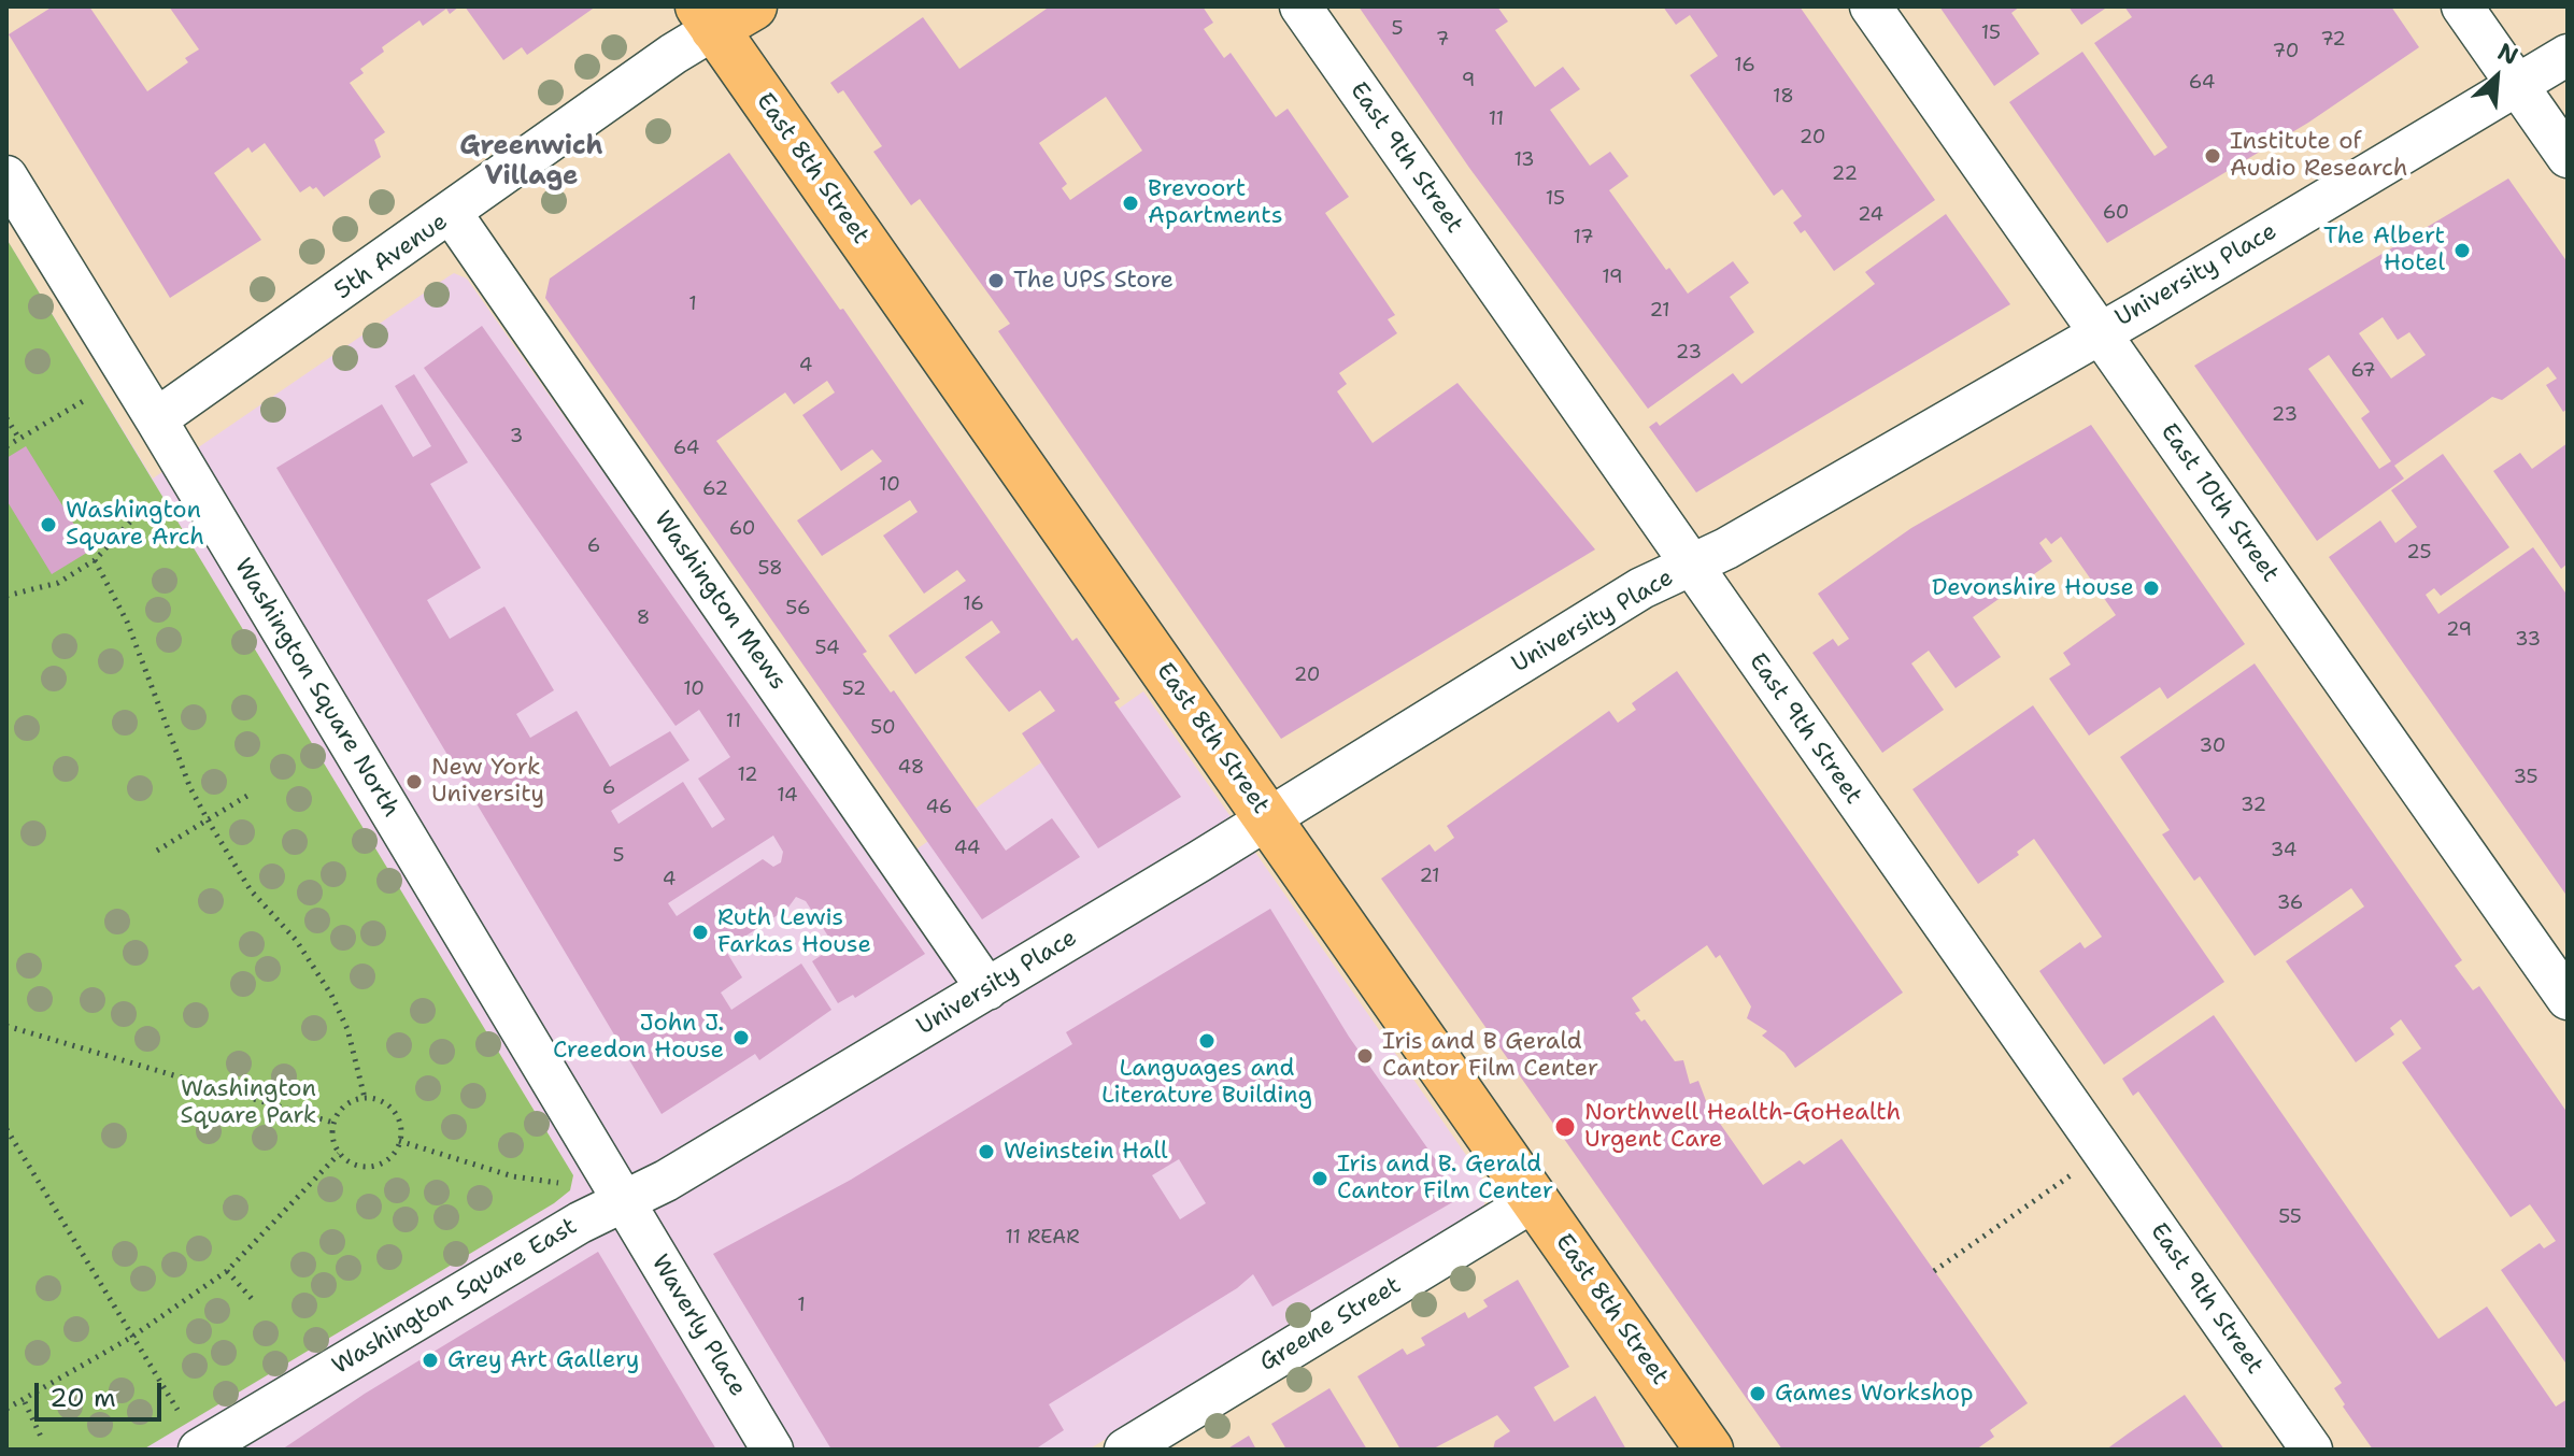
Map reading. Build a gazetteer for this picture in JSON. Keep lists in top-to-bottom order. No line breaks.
{"streets":{"main road":["East 8th Street"],"street":["East 9th Street","5th Avenue","University Place","East 10th Street","Washington Mews","Washington Square North","Washington Square East","Greene Street","Waverly Place"]},"crossings":[["East 9th Street","University Place"],["East 8th Street","5th Avenue"],["East 8th Street","University Place"],["East 8th Street","Greene Street"],["5th Avenue","Washington Mews"],["5th Avenue","Washington Square North"],["University Place","East 10th Street"],["University Place","Washington Mews"],["University Place","Washington Square North"],["University Place","Washington Square East"],["University Place","Waverly Place"],["Washington Square North","Washington Square East"],["Washington Square North","Waverly Place"],["Washington Square East","Waverly Place"]],"districts":["Greenwich Village"],"parks":["Washington Square Park"],"places":["Institute of Audio Research","Brevoort Apartments","The Albert Hotel","The UPS Store","Washington Square Arch","Devonshire House","New York University","Ruth Lewis Farkas House","John J. Creedon House","Languages and Literature Building","Iris and B Gerald Cantor Film Center","Northwell Health-GoHealth Urgent Care","Weinstein Hall","Iris and B. Gerald Cantor Film Center","Grey Art Gallery","Games Workshop"],"house_numbers":["5","15","7","72","70","16","9","64","18","11","20","13","22","15","60","24","17","19","1","21","23","4","67","23","3","64","10","62","60","6","25","58","16","56","8","29","33","54","20","10","52","11","50","30","48","12","35","6","14","32","46","44","34","5","21","4","36","55","11 REAR","1"],"scale_bar":"20 m","north":"top right"}
